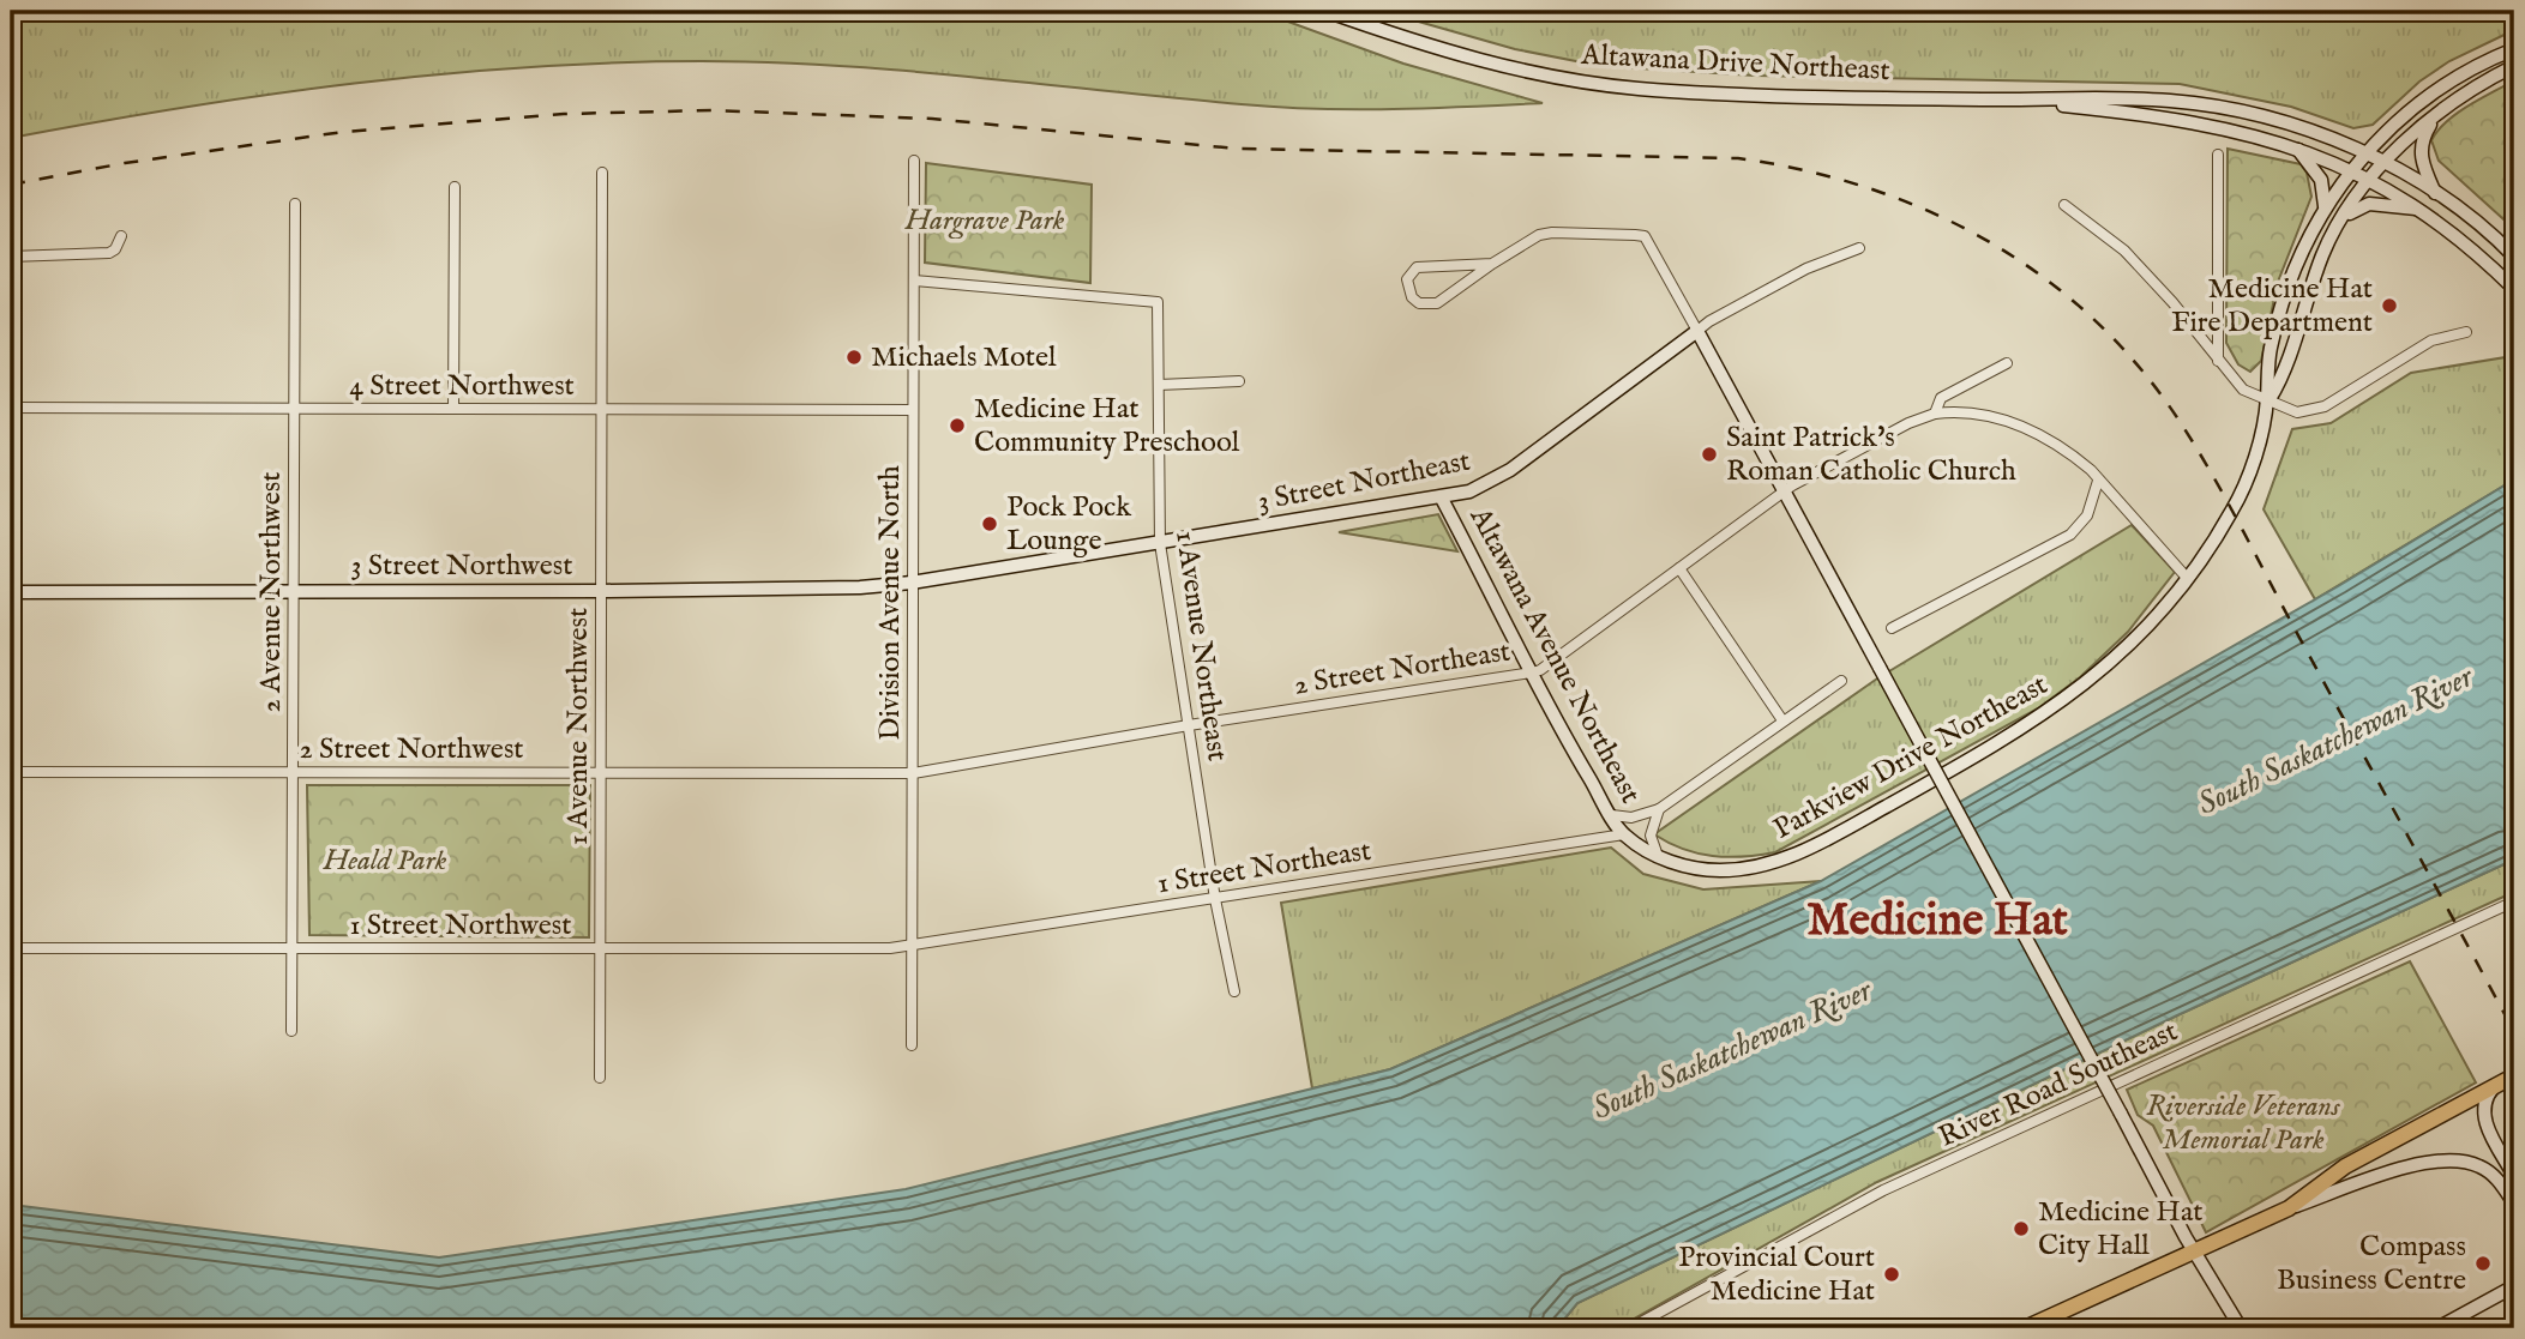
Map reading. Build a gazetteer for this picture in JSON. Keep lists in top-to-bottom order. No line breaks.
{"streets":{"street":["Altawana Drive Northeast","4 Street Northwest","3 Street Northeast","3 Street Northwest","2 Avenue Northwest","Division Avenue North","1 Avenue Northeast","Altawana Avenue Northeast","2 Street Northeast","1 Avenue Northwest","2 Street Northwest","Parkview Drive Northeast","1 Street Northeast","1 Street Northwest","River Road Southeast"]},"crossings":[["Altawana Drive Northeast","Parkview Drive Northeast"],["4 Street Northwest","2 Avenue Northwest"],["4 Street Northwest","Division Avenue North"],["4 Street Northwest","1 Avenue Northwest"],["3 Street Northeast","3 Street Northwest"],["3 Street Northeast","Division Avenue North"],["3 Street Northeast","1 Avenue Northeast"],["3 Street Northeast","Altawana Avenue Northeast"],["3 Street Northwest","2 Avenue Northwest"],["3 Street Northwest","Division Avenue North"],["3 Street Northwest","1 Avenue Northwest"],["2 Avenue Northwest","2 Street Northwest"],["2 Avenue Northwest","1 Street Northwest"],["Division Avenue North","1 Avenue Northeast"],["Division Avenue North","2 Street Northeast"],["Division Avenue North","2 Street Northwest"],["Division Avenue North","1 Street Northeast"],["Division Avenue North","1 Street Northwest"],["1 Avenue Northeast","2 Street Northeast"],["1 Avenue Northeast","1 Street Northeast"],["Altawana Avenue Northeast","2 Street Northeast"],["Altawana Avenue Northeast","Parkview Drive Northeast"],["Altawana Avenue Northeast","1 Street Northeast"],["2 Street Northeast","2 Street Northwest"],["1 Avenue Northwest","2 Street Northwest"],["1 Avenue Northwest","1 Street Northwest"],["Parkview Drive Northeast","1 Street Northeast"],["1 Street Northeast","1 Street Northwest"]],"districts":["Medicine Hat"],"water":["South Saskatchewan River"],"parks":["Hargrave Park","Heald Park","Riverside Veterans Memorial Park"],"places":["Medicine Hat Fire Department","Michaels Motel","Medicine Hat Community Preschool","Saint Patrick's Roman Catholic Church","Pock Pock Lounge","Medicine Hat City Hall","Compass Business Centre","Provincial Court Medicine Hat"]}
